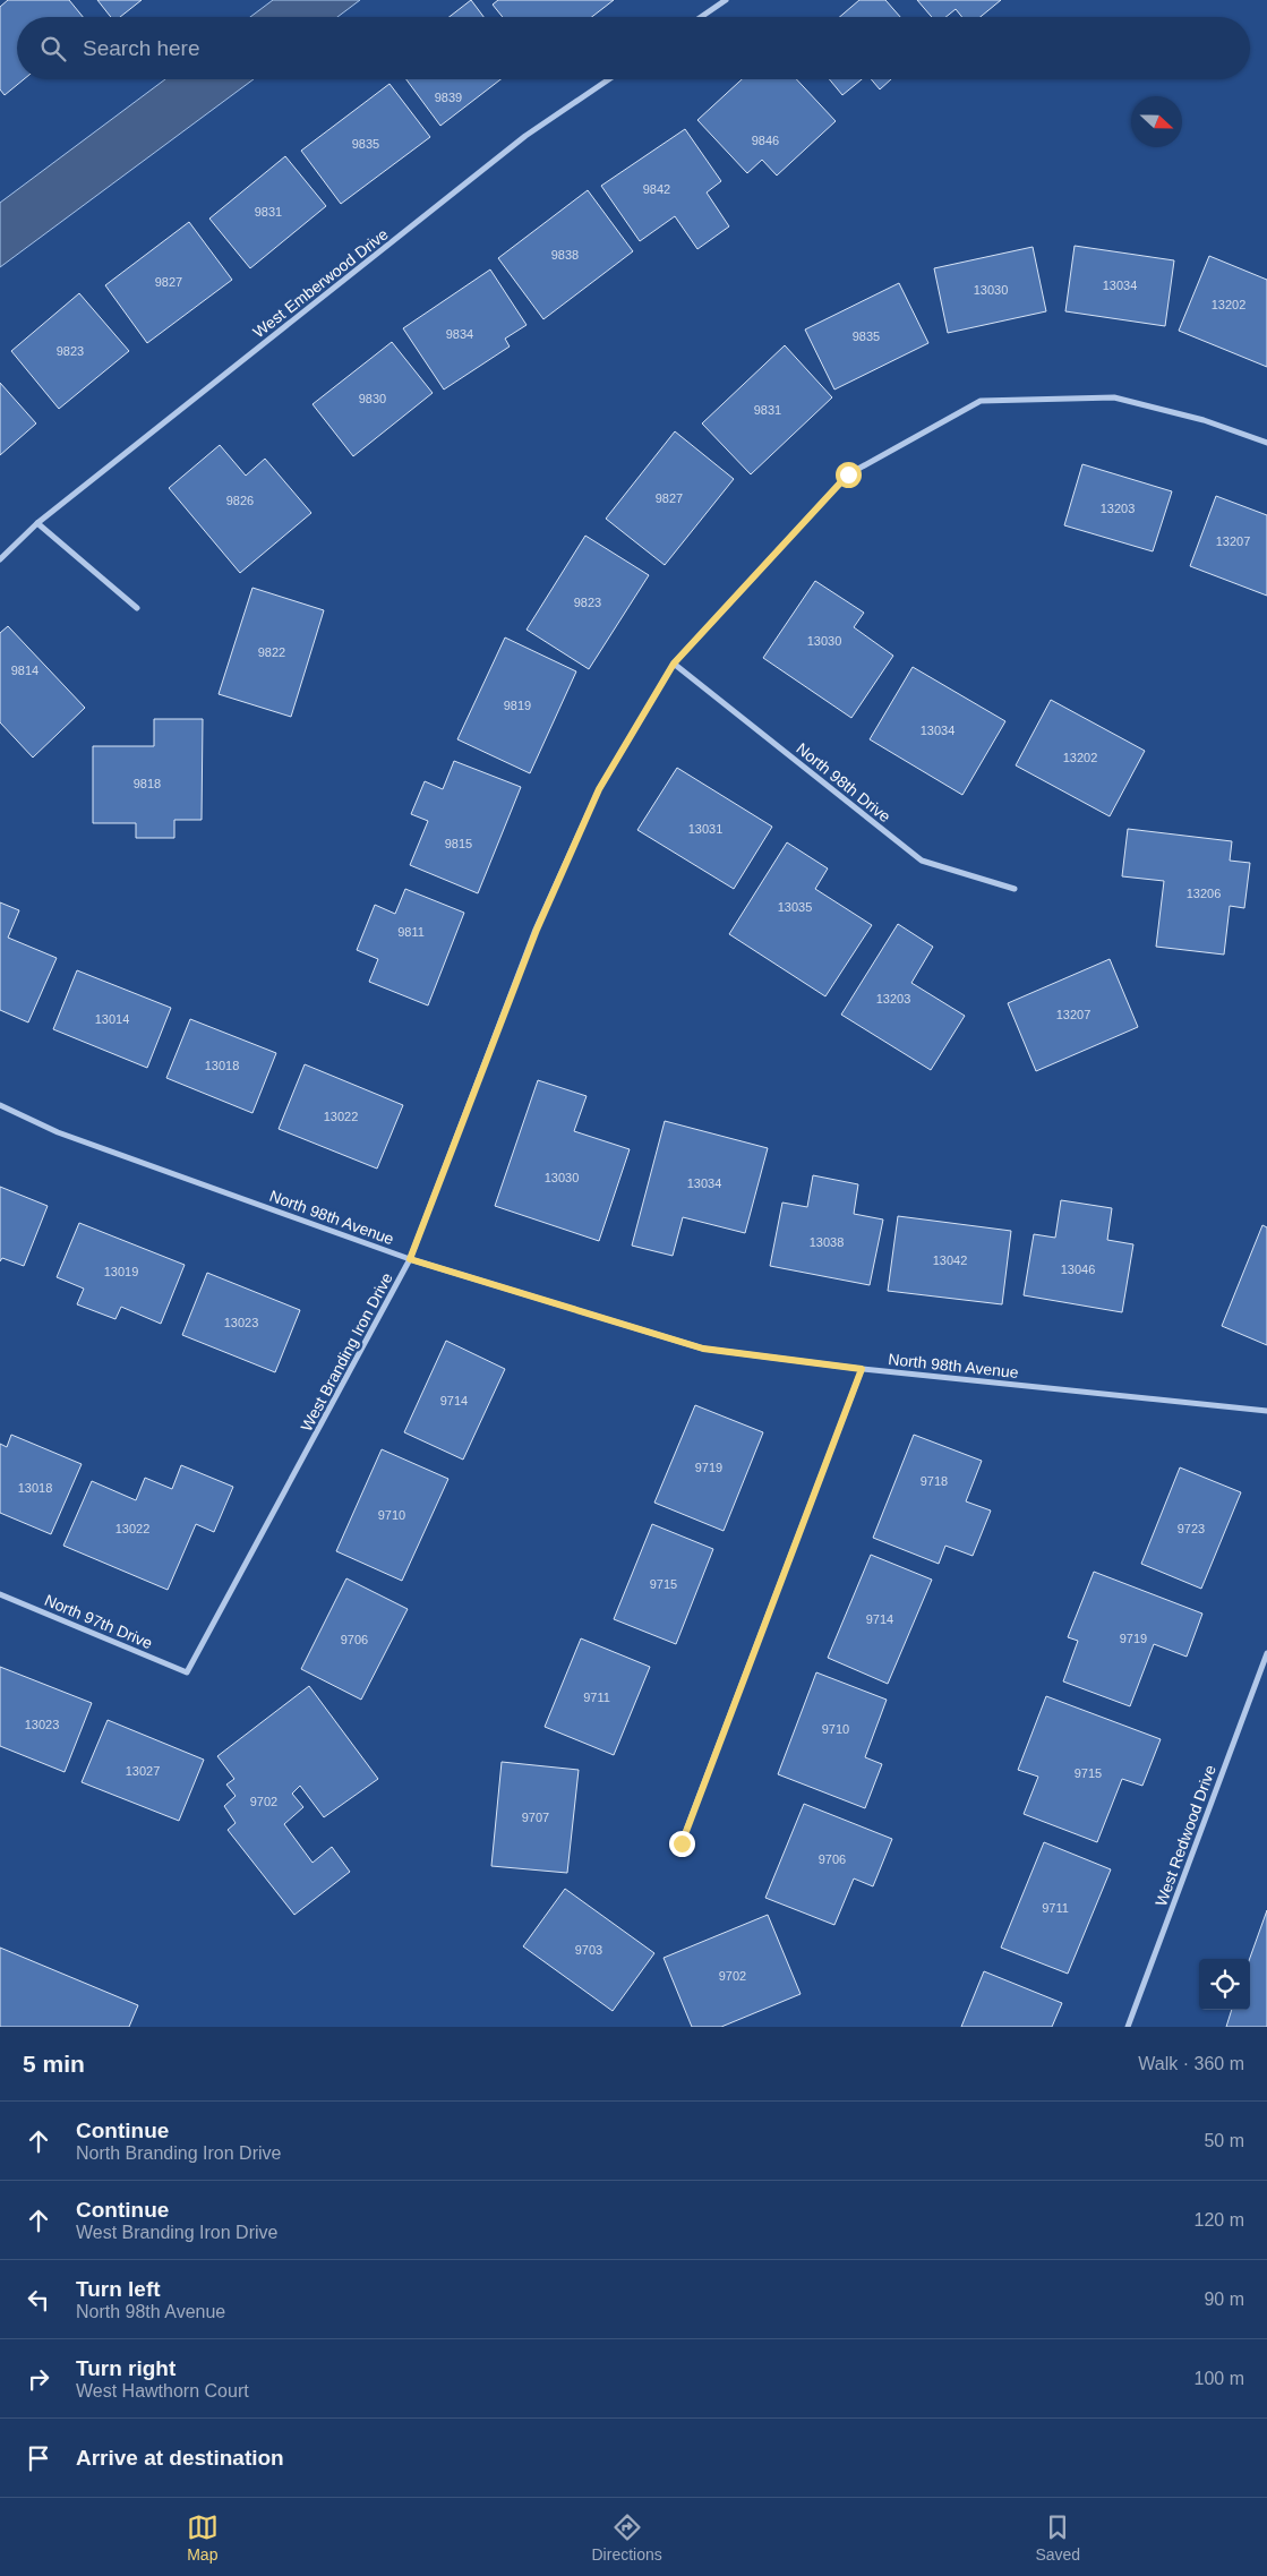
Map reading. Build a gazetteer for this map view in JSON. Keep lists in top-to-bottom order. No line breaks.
{"streets":{"street":["West Emberwood Drive","North 98th Drive","North 98th Avenue","West Branding Iron Drive","North 97th Drive","West Redwood Drive"]},"crossings":[["North 98th Drive","West Branding Iron Drive"],["North 98th Avenue","West Branding Iron Drive"],["West Branding Iron Drive","North 97th Drive"]],"house_numbers":["9839","9846","9835","9842","9831","9838","9827","13034","13030","13202","9834","9835","9823","9830","9831","9827","9826","13203","13207","9823","13030","9822","9814","9819","13034","13202","9818","13031","9815","13206","13035","9811","13203","13207","13014","13018","13022","13030","13034","13038","13042","13046","13019","13023","9714","9719","9718","13018","9710","13022","9723","9715","9714","9719","9706","9711","13023","9710","13027","9715","9702","9707","9706","9711","9703","9702"],"north":"right","page":{"search":"Search here","heading":["5 min","Walk · 360 m"],"list":[["Continue","North Branding Iron Drive","50 m"],["Continue","West Branding Iron Drive","120 m"],["Turn left","North 98th Avenue","90 m"],["Turn right","West Hawthorn Court","100 m"],"Arrive at destination"],"nav":["Map","Directions","Saved"]}}
